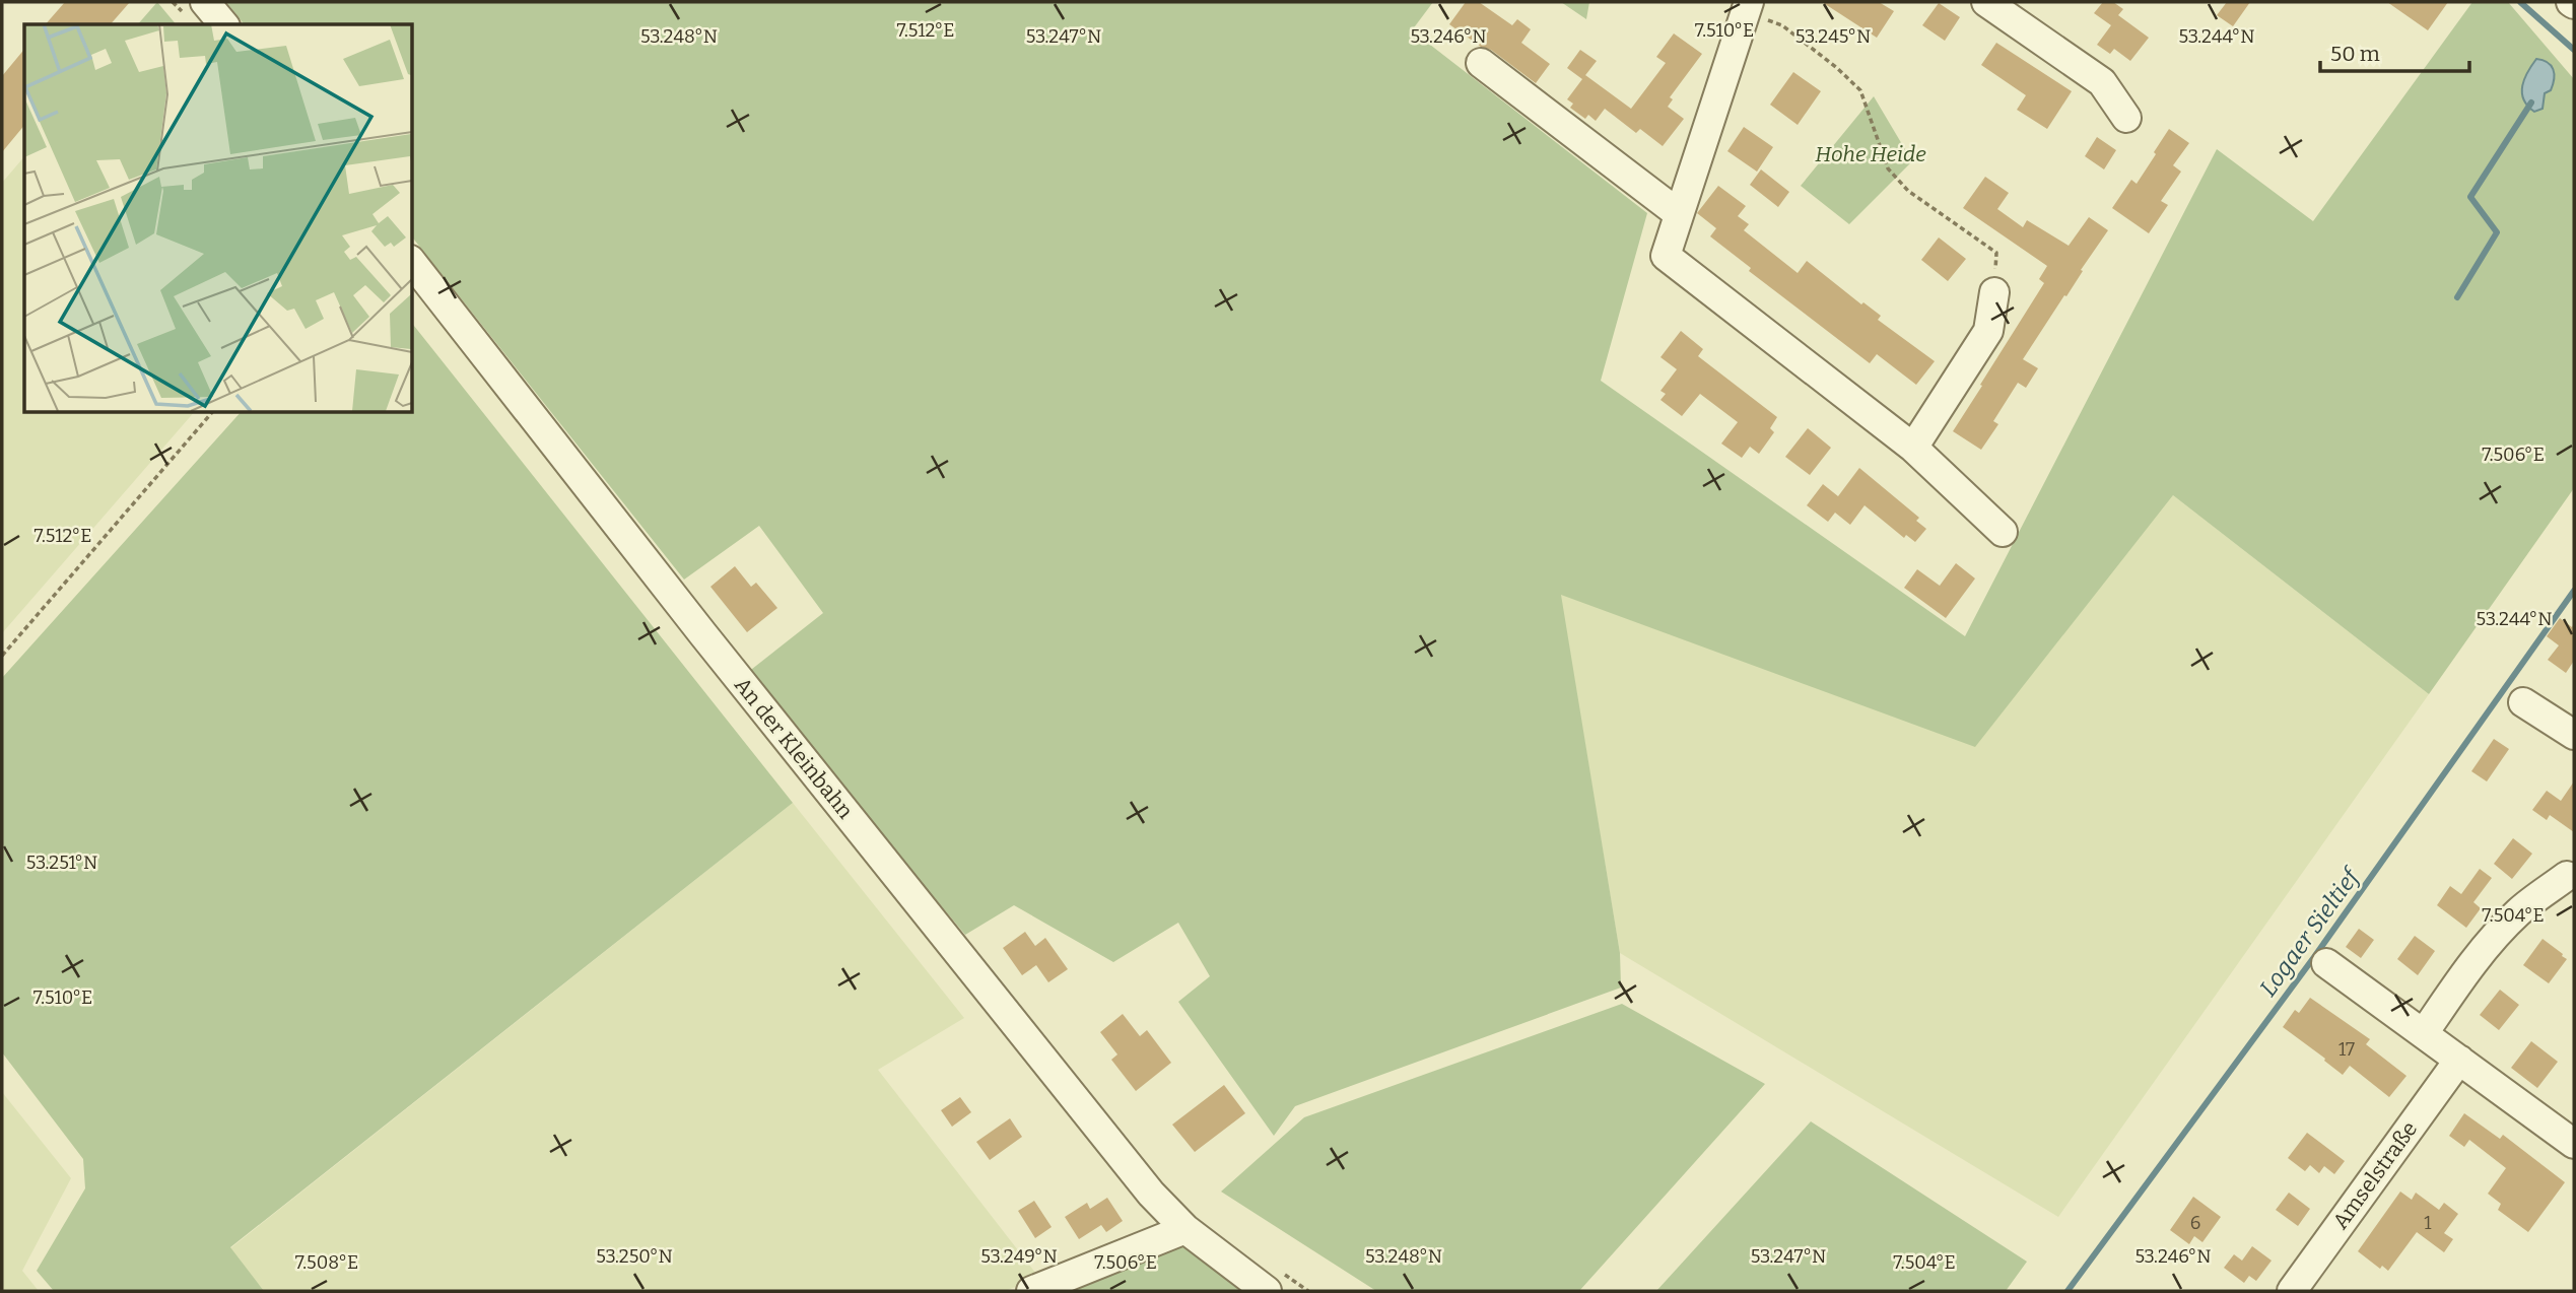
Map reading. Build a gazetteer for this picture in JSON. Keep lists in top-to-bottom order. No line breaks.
{"streets":{"street":["An der Kleinbahn","Amselstraße"]},"water":["Logaer Sieltief"],"parks":["Hohe Heide"],"house_numbers":["17","6","1"],"scale_bar":"50 m","coordinates":["7.512°E","7.510°E","53.248°N","53.247°N","53.246°N","53.244°N","53.245°N","7.506°E","53.251°N","7.504°E","53.250°N","53.249°N","7.508°E"]}
